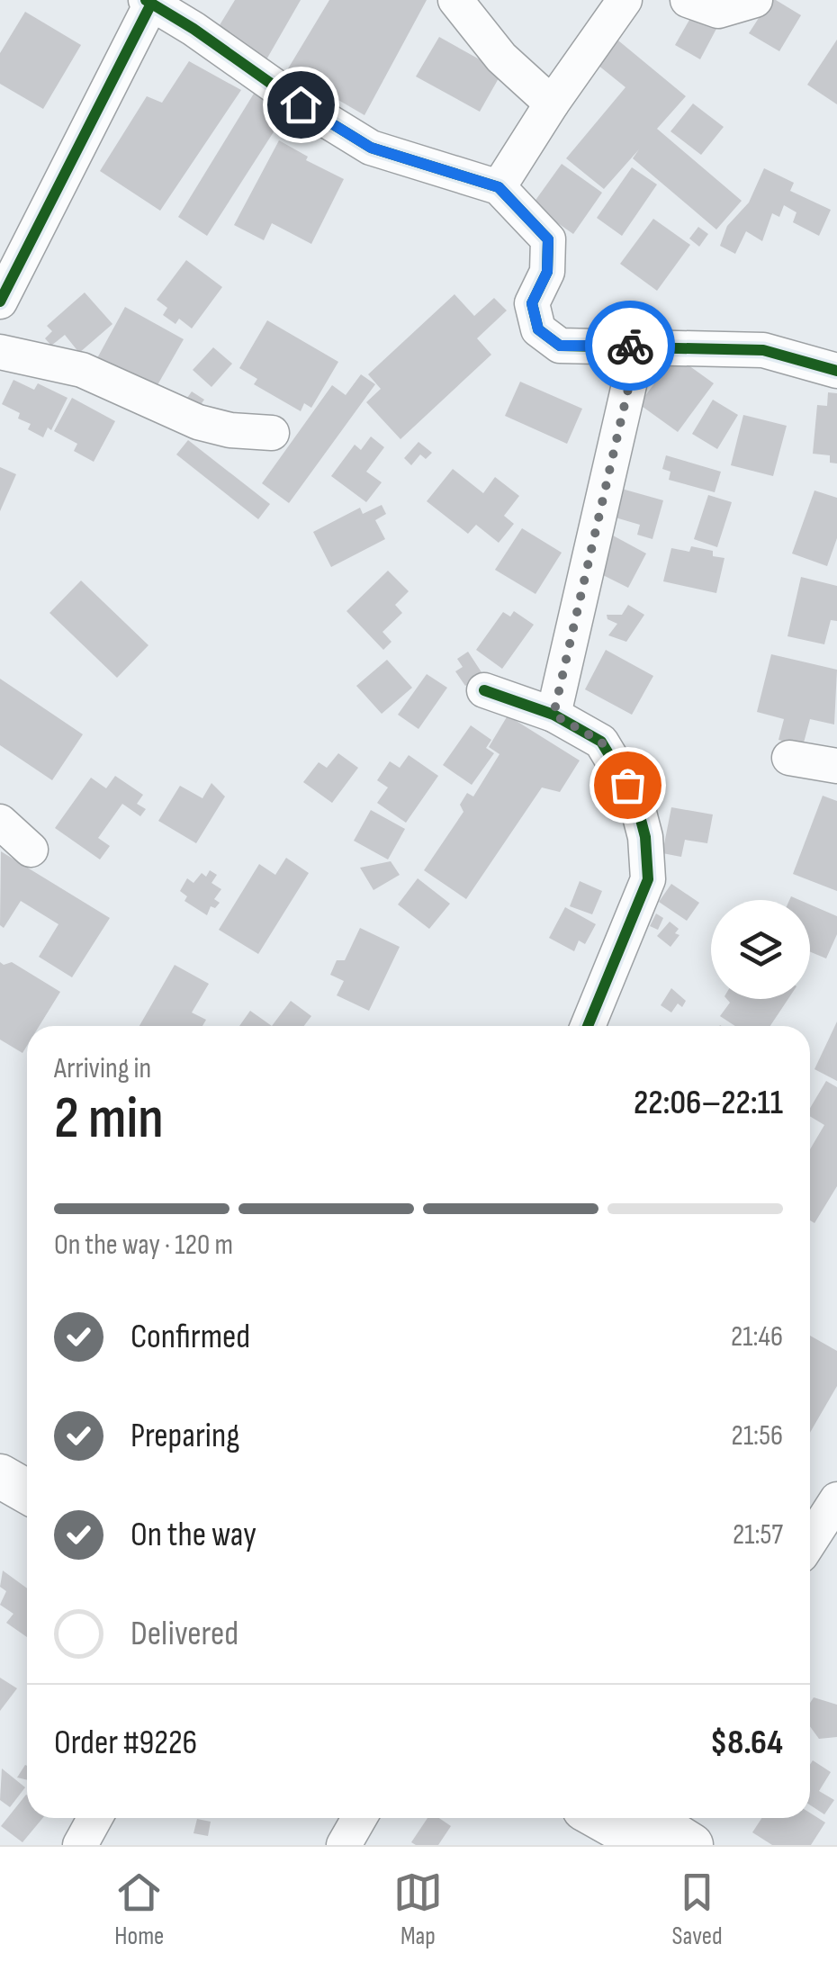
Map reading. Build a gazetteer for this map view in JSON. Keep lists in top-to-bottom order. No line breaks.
{"page":{"heading":["2 min","Arriving in","22:06–22:11"],"panel":["Order #9226","$8.64"],"bar":"On the way · 120 m","list":[["Confirmed","21:46"],["Preparing","21:56"],["On the way","21:57"],"Delivered"],"tabs":["Home","Map","Saved"]}}
